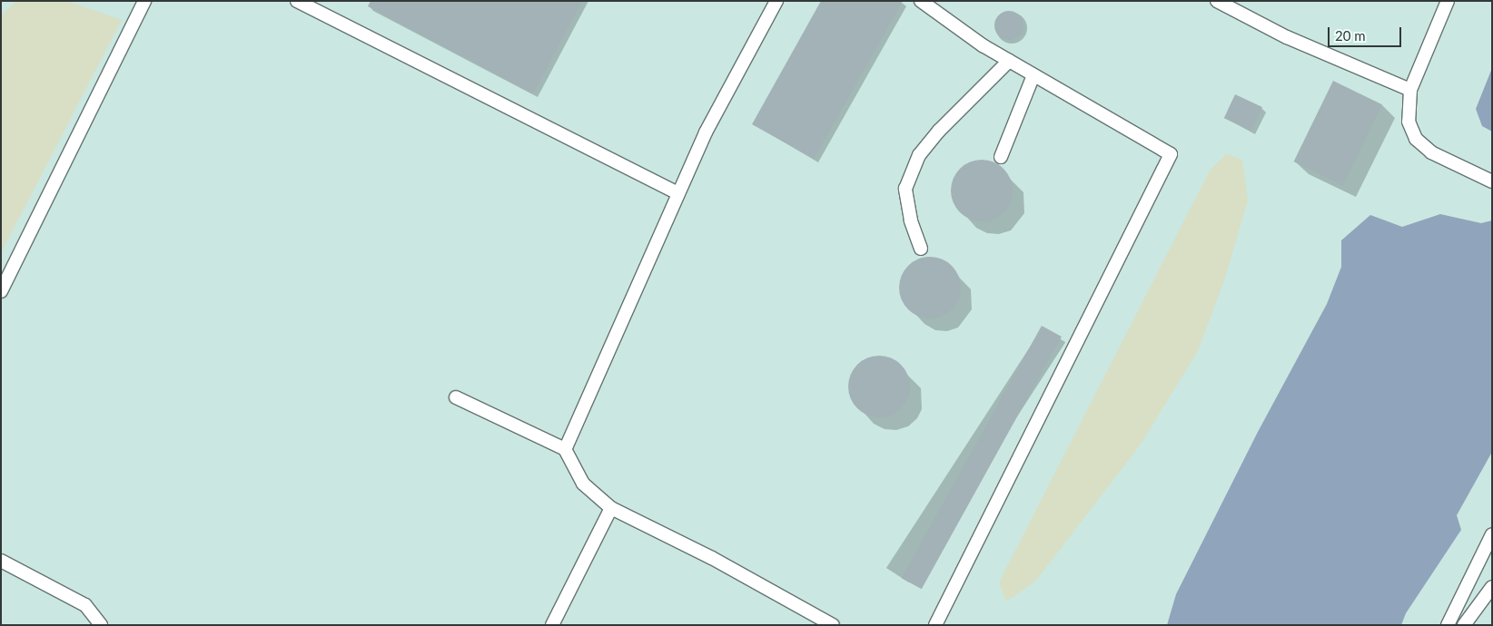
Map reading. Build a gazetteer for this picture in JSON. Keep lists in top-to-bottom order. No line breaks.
{"scale_bar":"20 m"}
